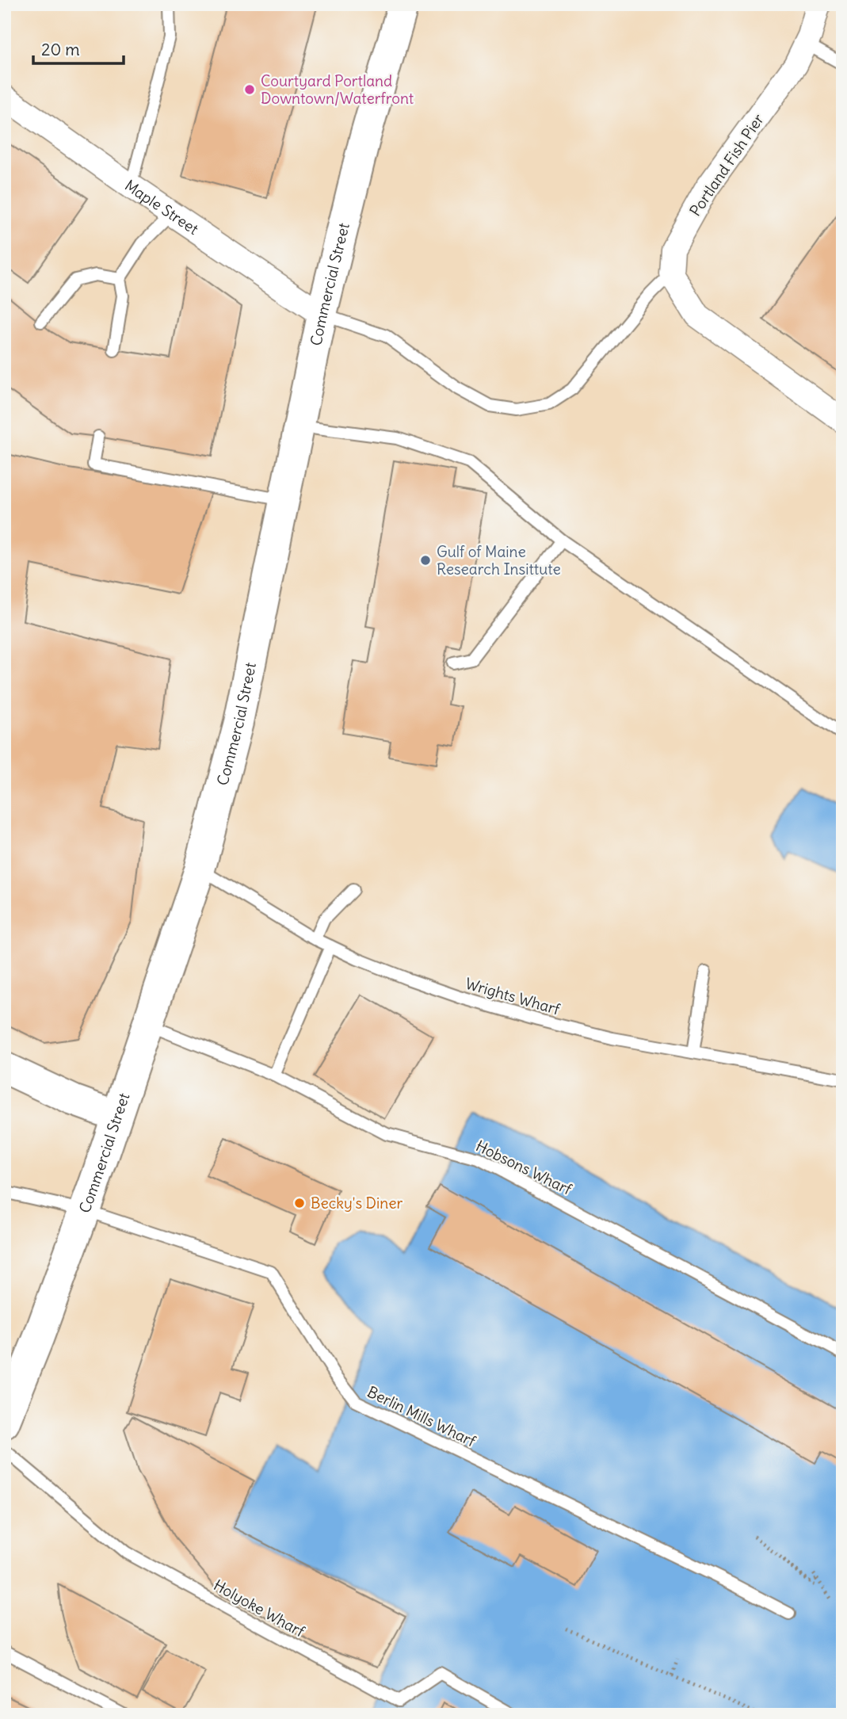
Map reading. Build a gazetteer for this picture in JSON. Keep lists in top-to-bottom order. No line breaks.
{"streets":{"main road":["Commercial Street"],"street":["Portland Fish Pier","Maple Street"],"lane":["Wrights Wharf","Hobsons Wharf","Berlin Mills Wharf","Holyoke Wharf"]},"crossings":[["Maple Street","Commercial Street"],["Commercial Street","Wrights Wharf"],["Commercial Street","Hobsons Wharf"],["Commercial Street","Berlin Mills Wharf"]],"places":["Courtyard Portland Downtown/Waterfront","Gulf of Maine Research Insittute","Becky's Diner"],"scale_bar":"20 m"}
